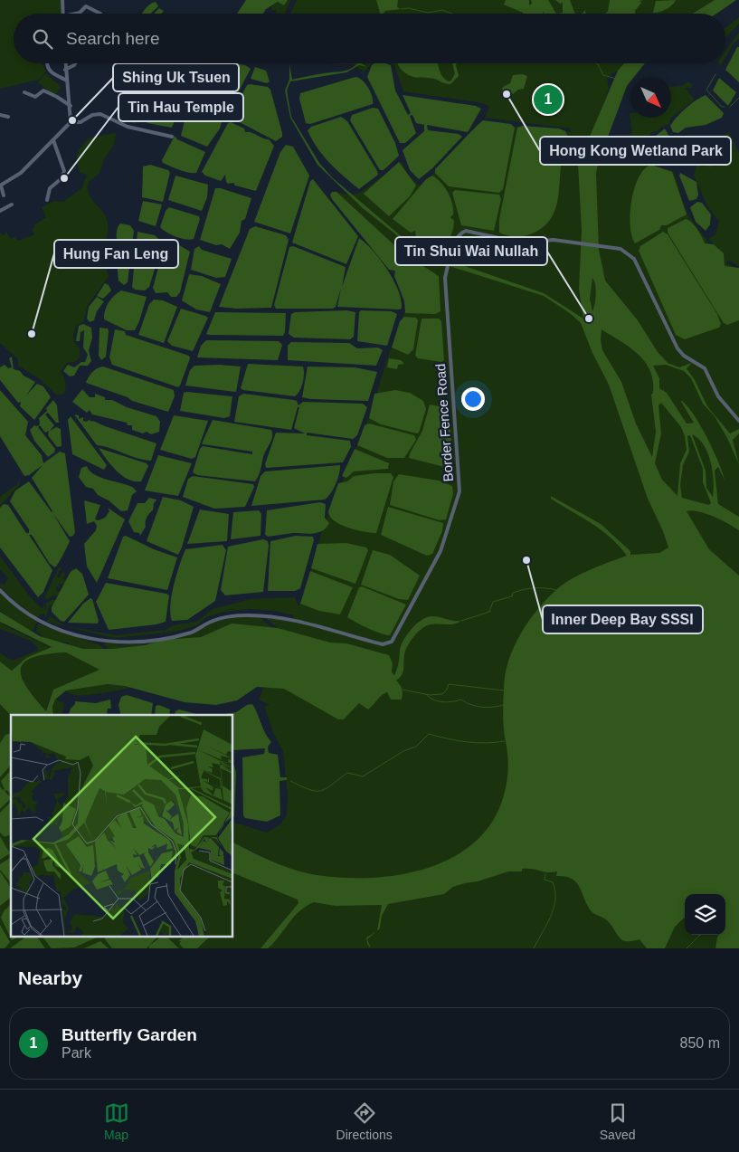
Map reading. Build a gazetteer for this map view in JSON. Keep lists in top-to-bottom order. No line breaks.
{"streets":{"street":["Border Fence Road"]},"places":["Hong Kong Wetland Park","Shing Uk Tsuen","Tin Hau Temple","Tin Shui Wai Nullah","Hung Fan Leng","Inner Deep Bay SSSI"],"north":"bottom right","page":{"search":"Search here","pins":"1","heading":"Nearby","list":[{"mark":"1","name":"Butterfly Garden","note":"Park","value":"850 m"}],"nav":["Map","Directions","Saved"]}}
